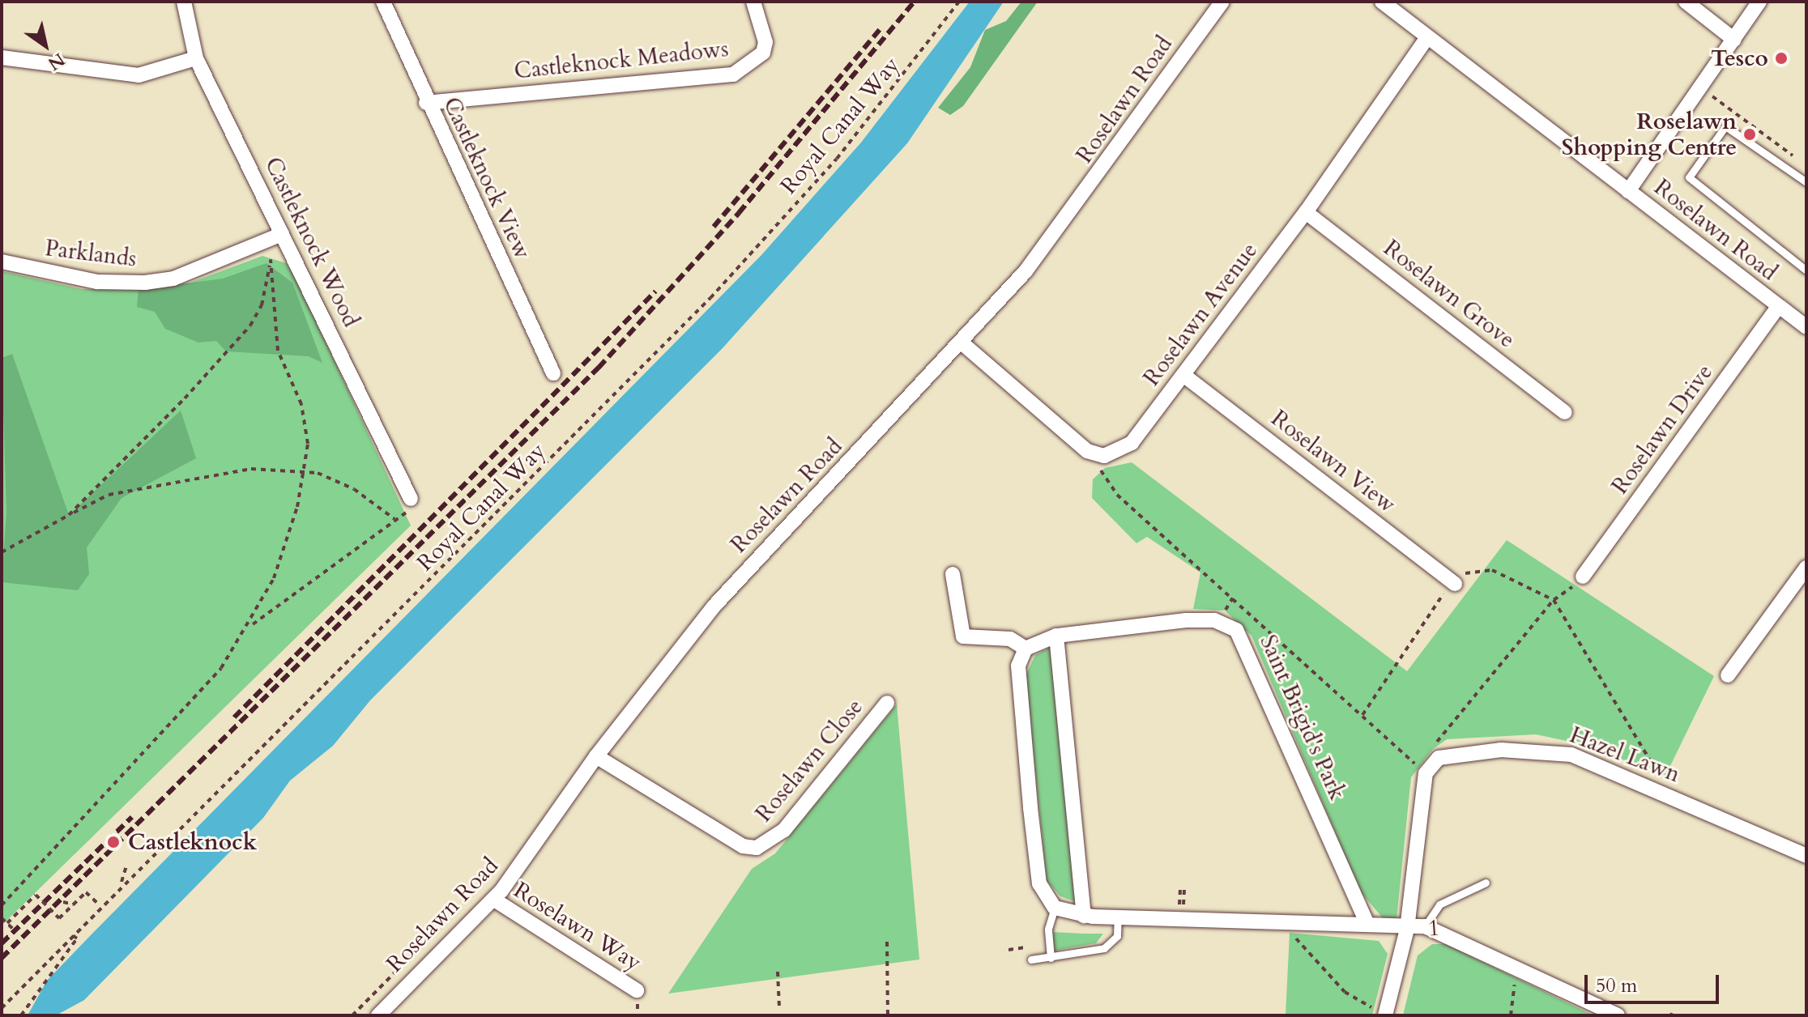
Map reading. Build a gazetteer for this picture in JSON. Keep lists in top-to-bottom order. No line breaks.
{"streets":{"street":["Castleknock Meadows","Roselawn Road","Castleknock View","Castleknock Wood","Parklands","Roselawn Grove","Roselawn Avenue","Roselawn Drive","Roselawn View","Saint Brigid's Park","Hazel Lawn","Roselawn Close","Roselawn Way"],"path":["Royal Canal Way"]},"crossings":[["Castleknock Meadows","Castleknock View"],["Roselawn Road","Roselawn Avenue"],["Roselawn Road","Roselawn Drive"],["Roselawn Road","Roselawn Close"],["Roselawn Road","Roselawn Way"],["Castleknock Wood","Parklands"],["Roselawn Grove","Roselawn Avenue"],["Roselawn Avenue","Roselawn View"]],"places":["Tesco","Roselawn Shopping Centre","Castleknock"],"scale_bar":"50 m","north":"bottom right"}
